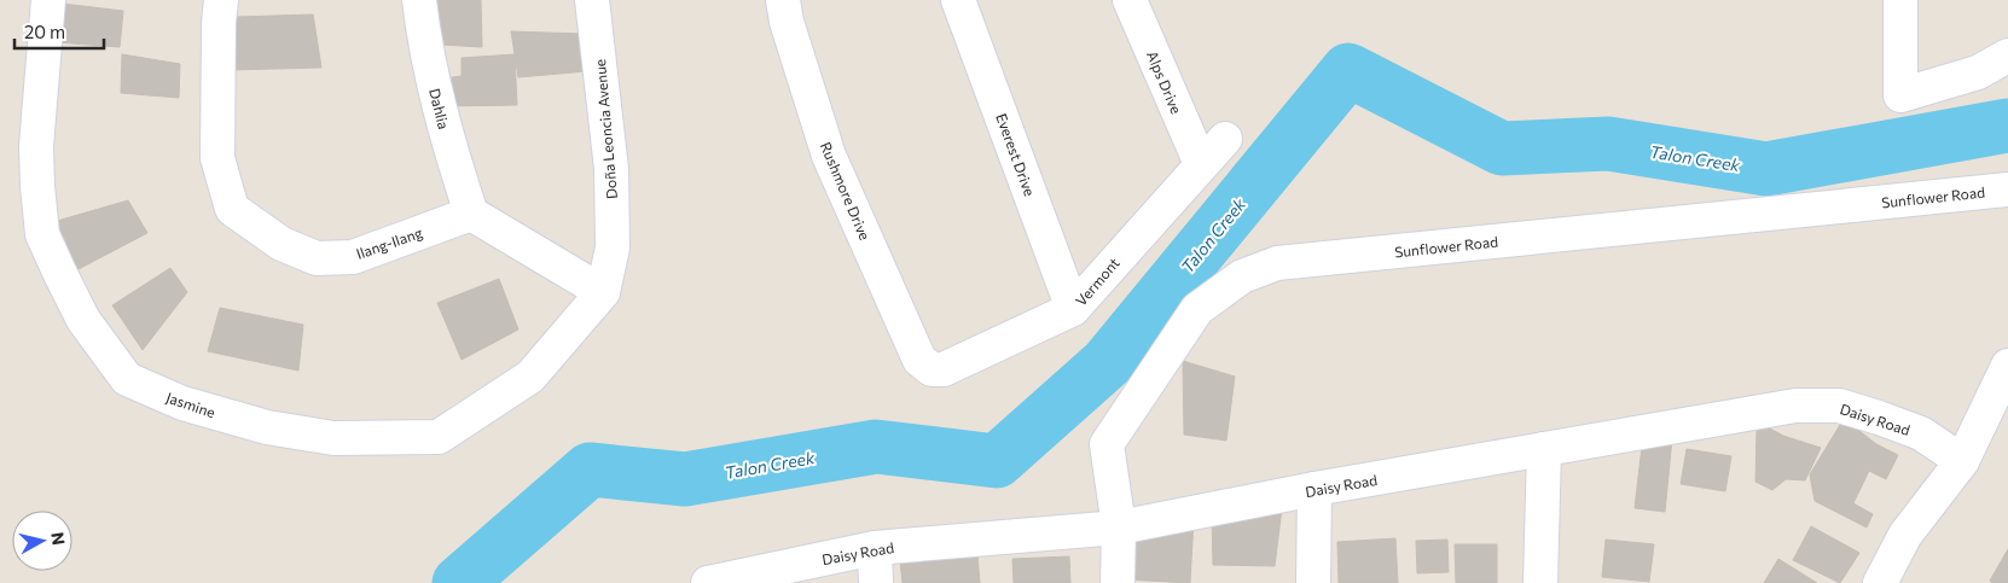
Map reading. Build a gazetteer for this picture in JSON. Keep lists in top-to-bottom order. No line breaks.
{"streets":{"street":["Alps Drive","Dahlia","Doña Leoncia Avenue","Everest Drive","Rushmore Drive","Sunflower Road","Ilang-Ilang","Vermont","Jasmine","Daisy Road"]},"crossings":[["Alps Drive","Vermont"],["Dahlia","Ilang-Ilang"],["Doña Leoncia Avenue","Jasmine"],["Everest Drive","Vermont"],["Rushmore Drive","Vermont"],["Sunflower Road","Daisy Road"]],"water":["Talon Creek"],"scale_bar":"20 m","north":"right"}
